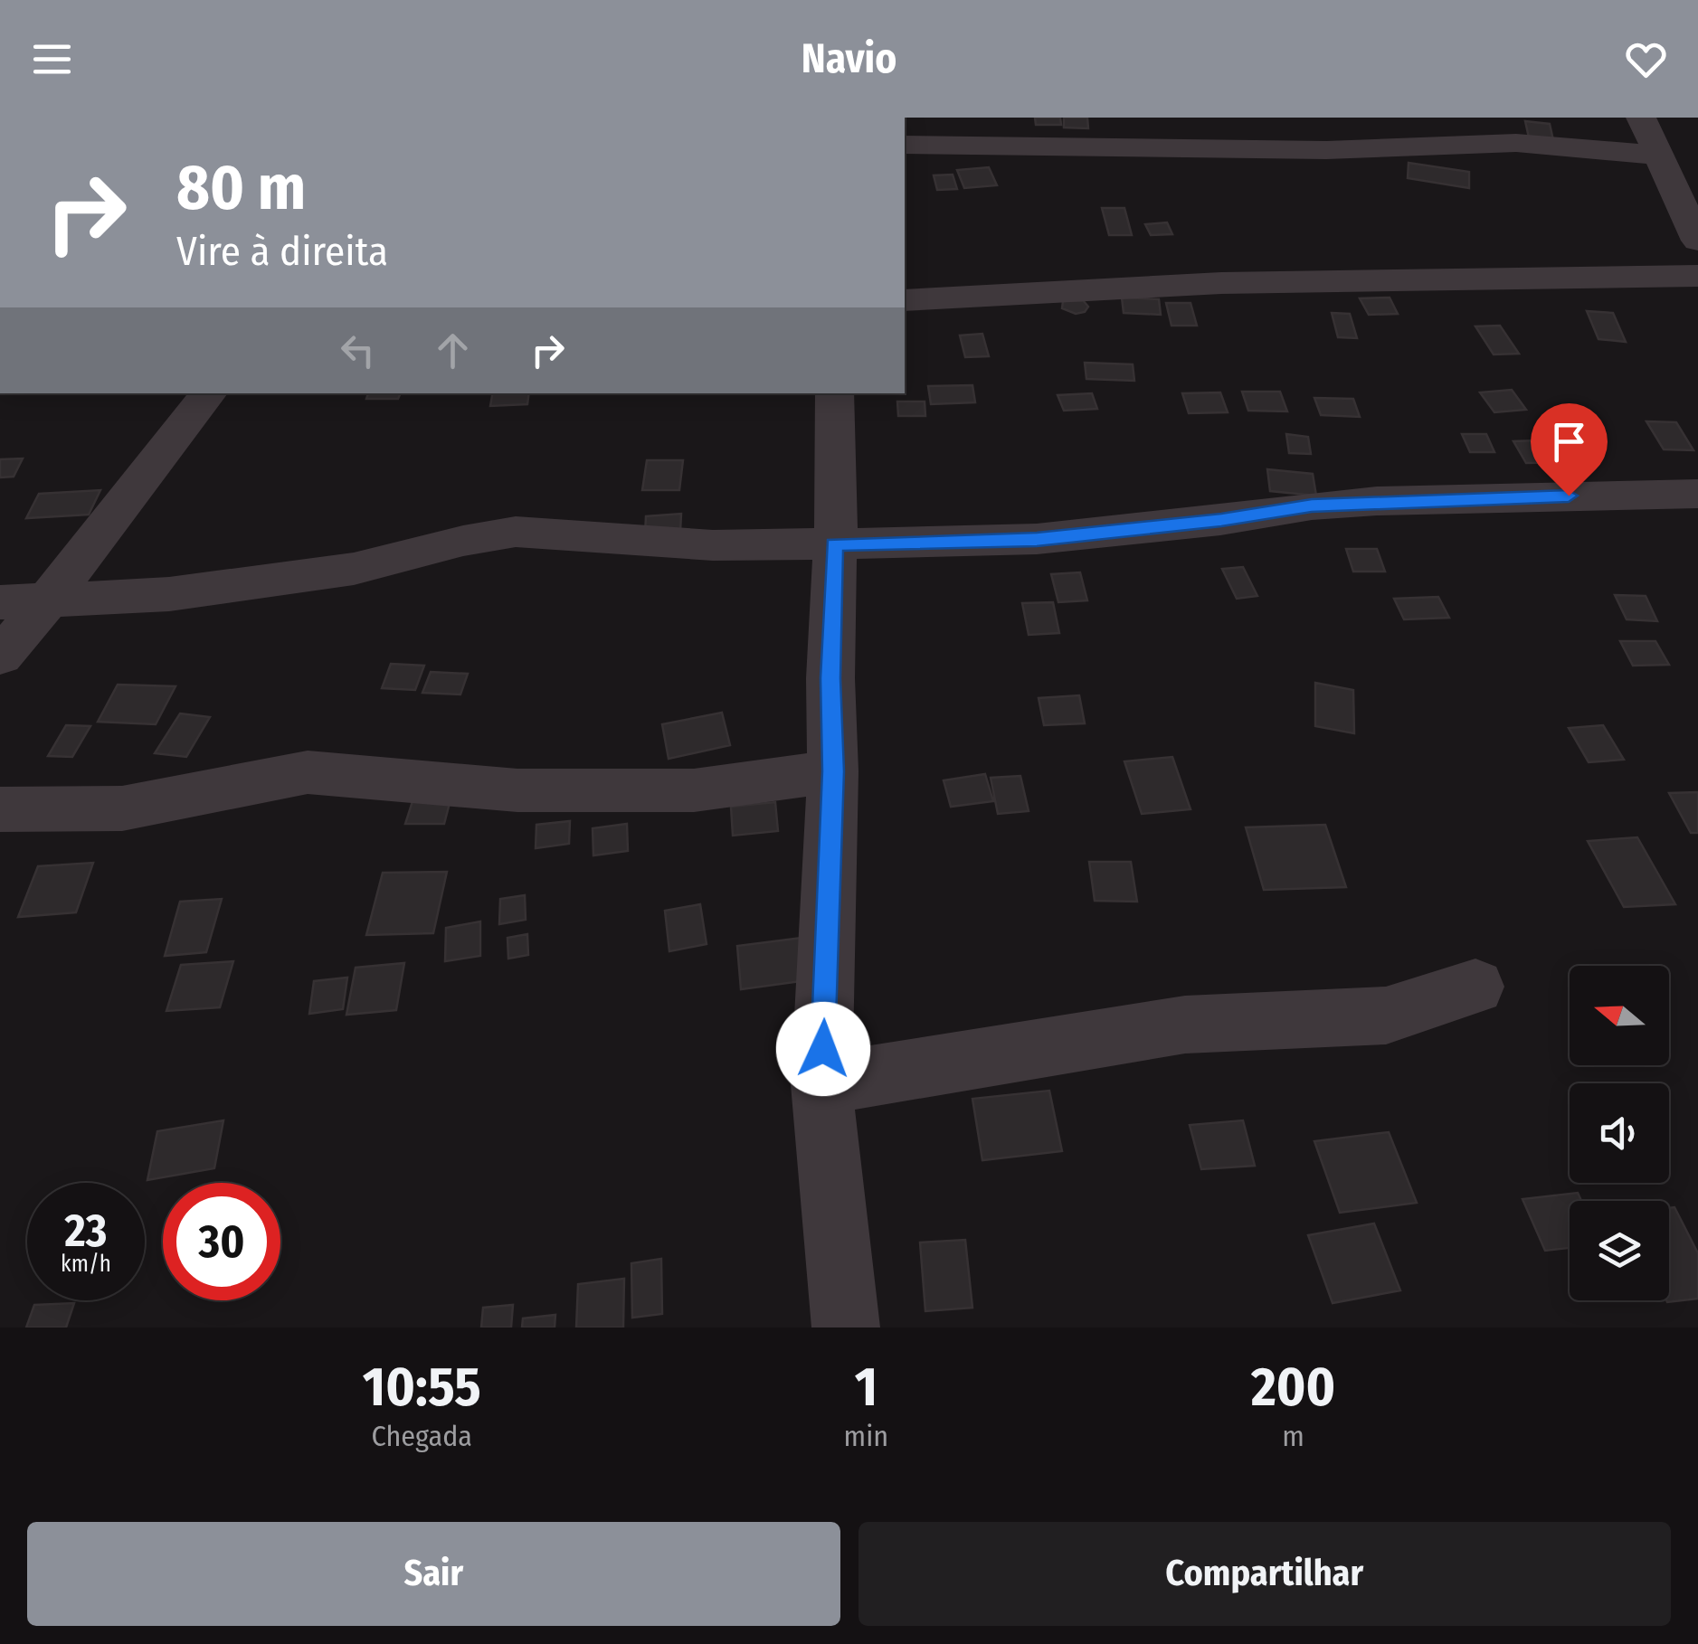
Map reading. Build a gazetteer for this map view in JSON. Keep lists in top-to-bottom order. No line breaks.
{"north":"left","page":{"header":"Navio","turn":["80 m","Vire à direita"],"speed":"23 km/h","limit":"30","eta":["10:55","Chegada","1","min","200","m"],"buttons":["Sair","Compartilhar"]}}
